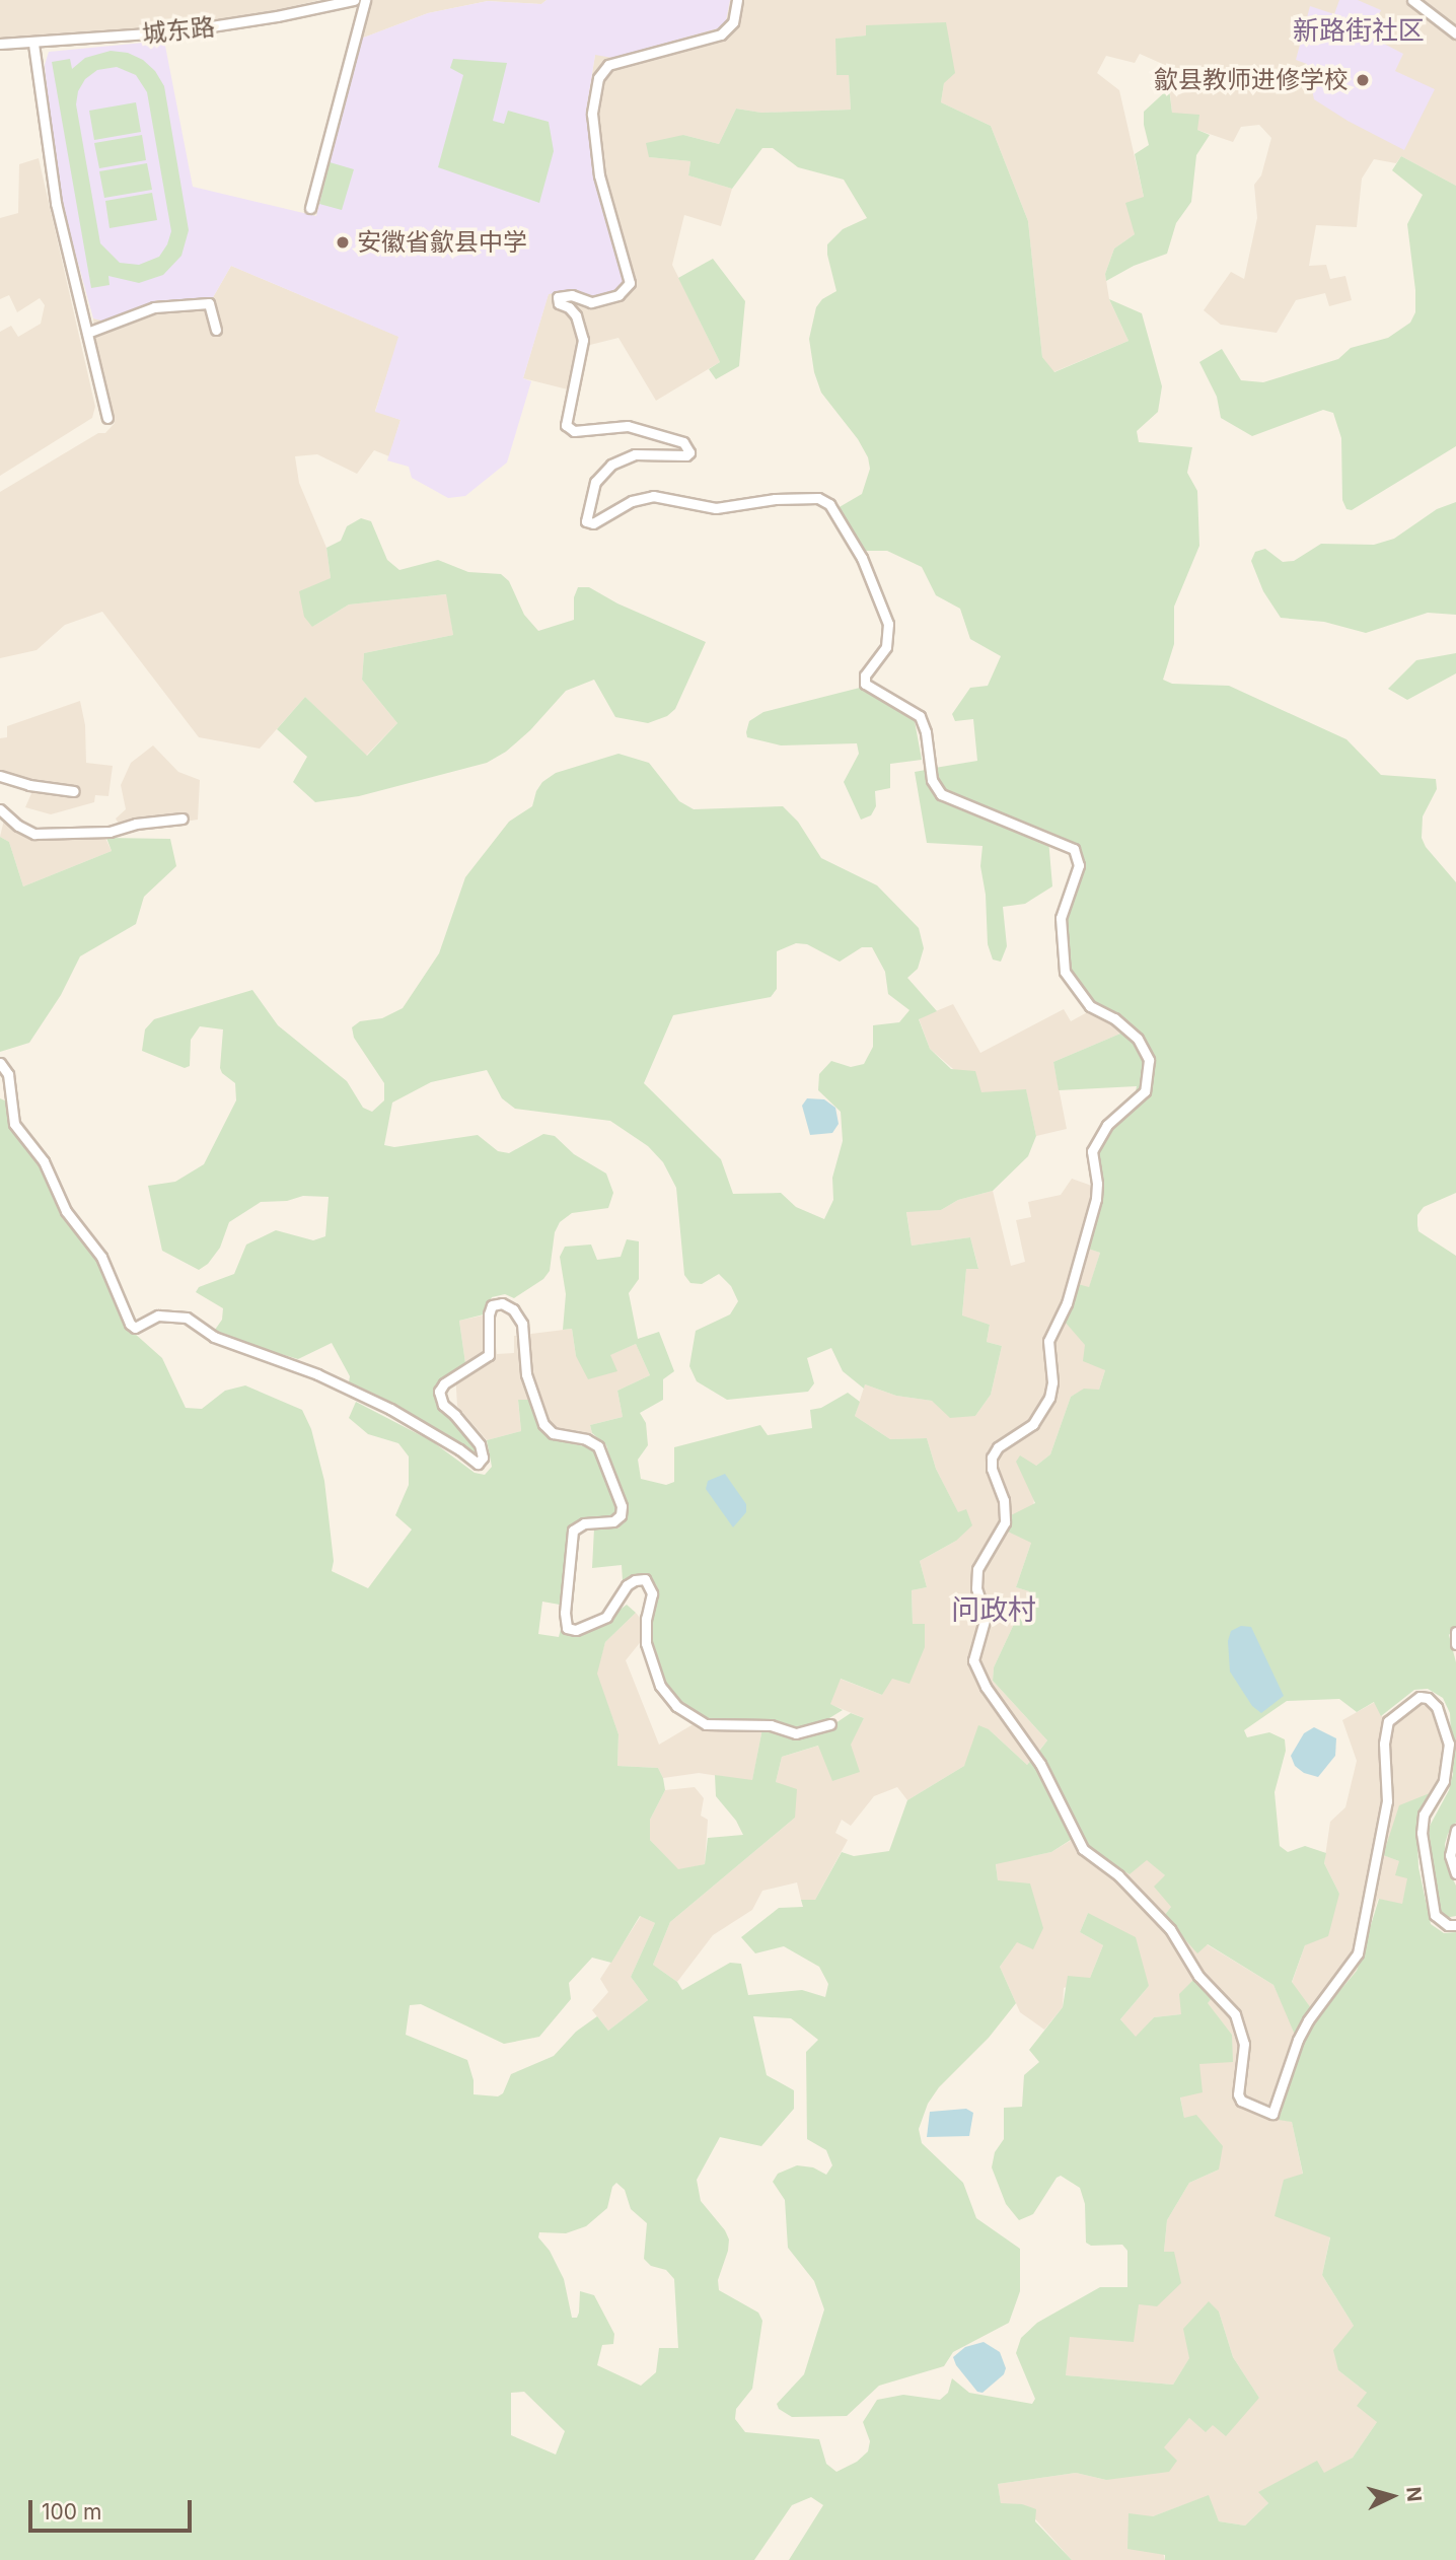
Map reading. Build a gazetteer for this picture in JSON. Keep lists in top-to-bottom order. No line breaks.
{"streets":{"street":["城东路"]},"districts":["新路街社区","问政村"],"places":["歙县教师进修学校","安徽省歙县中学"],"scale_bar":"100 m","north":"right"}
